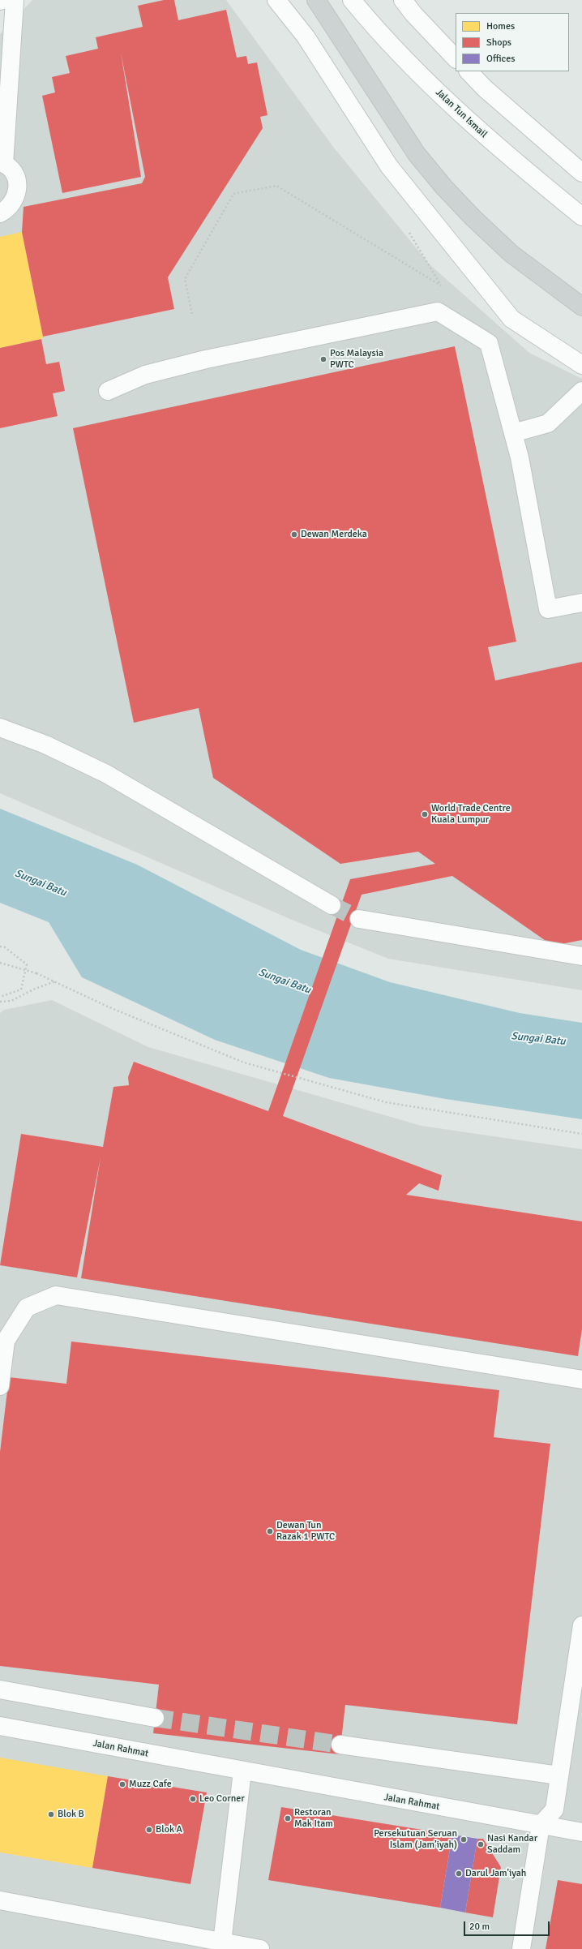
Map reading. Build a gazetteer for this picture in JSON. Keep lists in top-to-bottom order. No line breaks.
{"streets":{"street":["Jalan Tun Ismail","Jalan Rahmat"]},"water":["Sungai Batu"],"places":["Pos Malaysia PWTC","Dewan Merdeka","World Trade Centre Kuala Lumpur","Dewan Tun Razak 1 PWTC","Muzz Cafe","Leo Corner","Blok B","Restoran Mak Itam","Blok A","Persekutuan Seruan Islam (Jam’iyah)","Nasi Kandar Saddam","Darul Jam'iyah"],"legend":["Homes","Shops","Offices"],"scale_bar":"20 m"}
